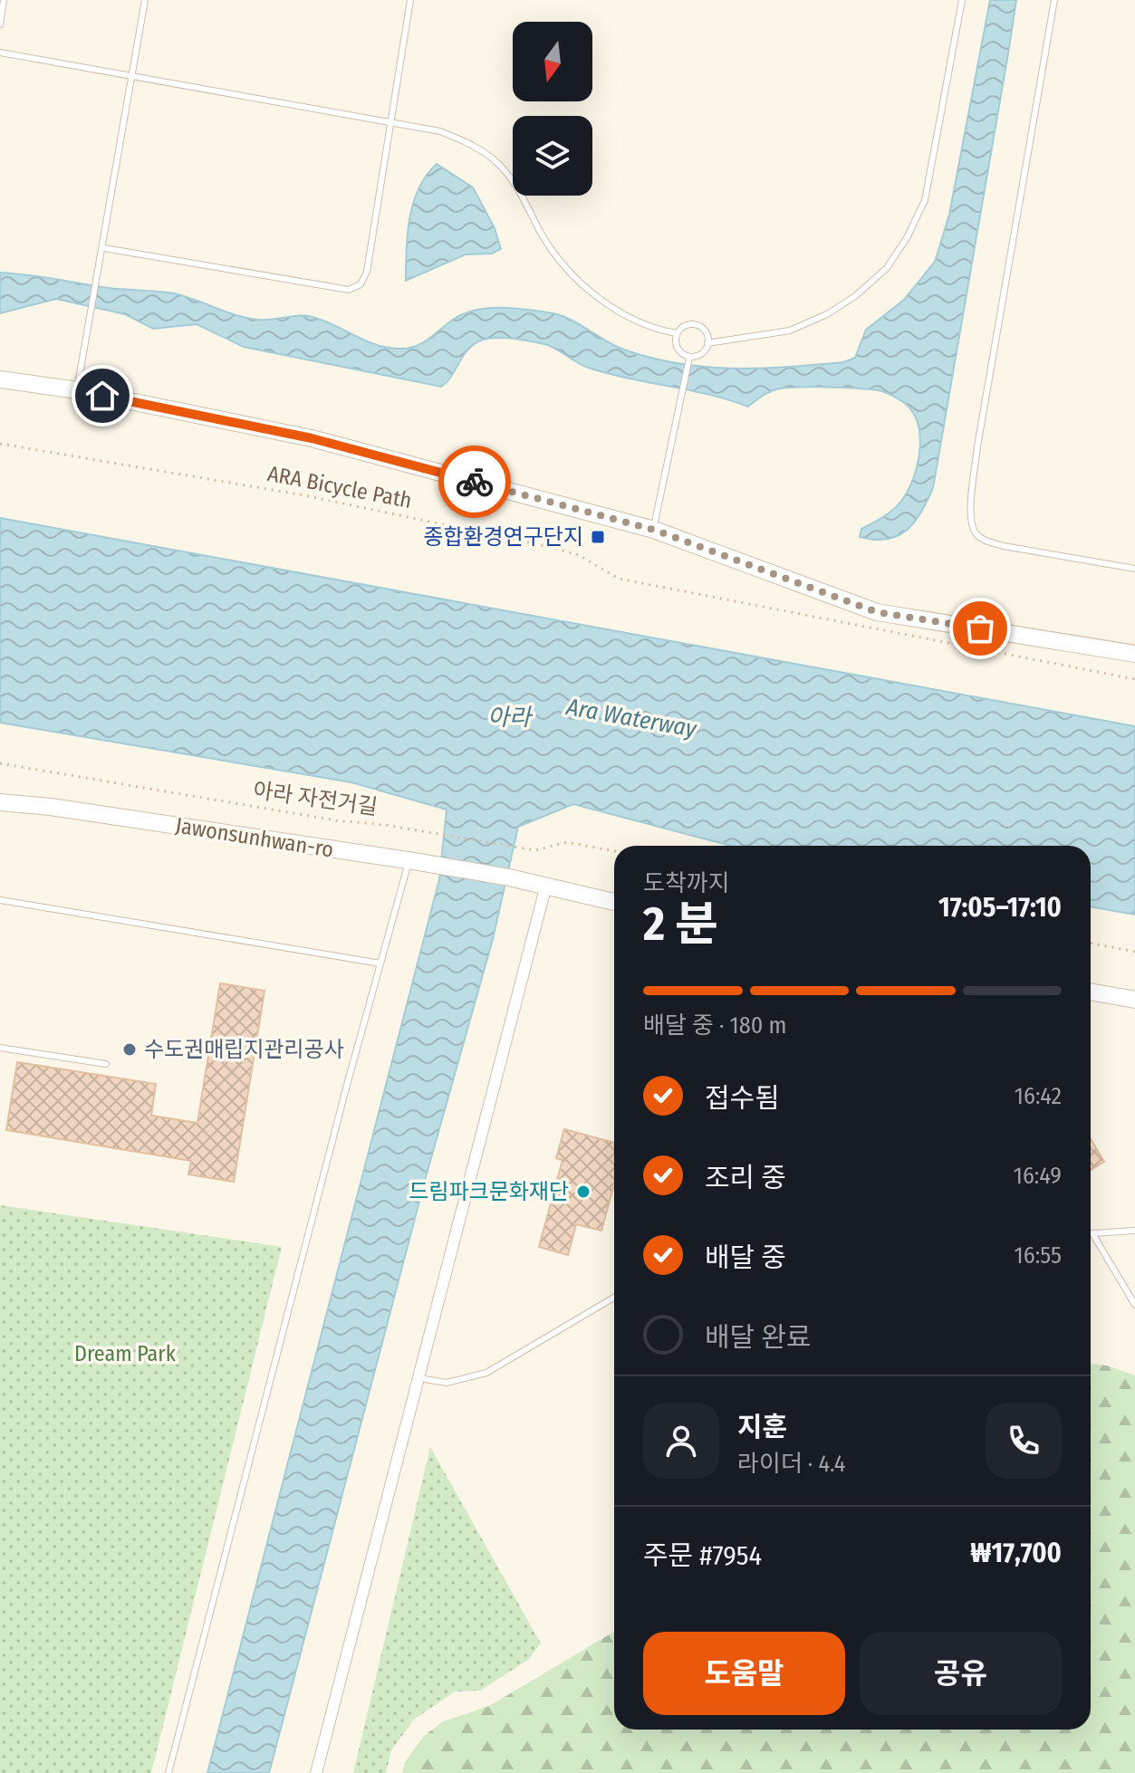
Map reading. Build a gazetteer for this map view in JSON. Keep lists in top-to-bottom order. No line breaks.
{"streets":{"street":["Jawonsunhwan-ro"],"path":["ARA Bicycle Path","아라 자전거길"]},"water":["아라","Ara Waterway"],"parks":["Dream Park"],"places":{"transit":["종합환경연구단지"],"other":["수도권매립지관리공사","드림파크문화재단"]},"north":"bottom","page":{"heading":["2 분","도착까지","17:05–17:10"],"panel":["지훈","라이더 · 4.4","주문 #7954","₩17,700"],"bar":"배달 중 · 180 m","list":[["접수됨","16:42"],["조리 중","16:49"],["배달 중","16:55"],"배달 완료"],"buttons":["도움말","공유"]}}
